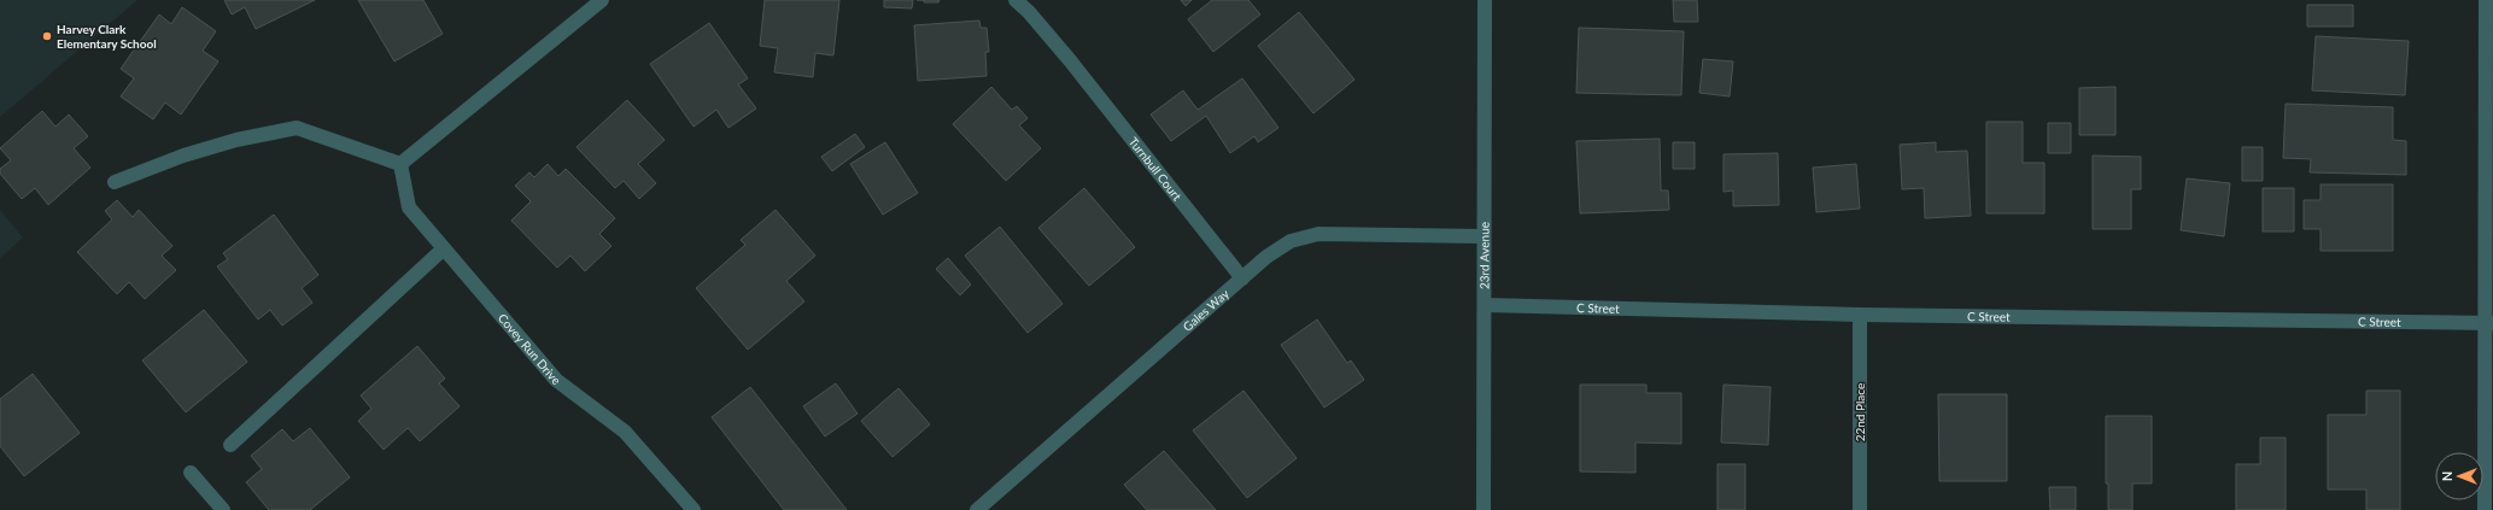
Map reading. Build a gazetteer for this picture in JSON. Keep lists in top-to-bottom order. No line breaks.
{"streets":{"street":["Turnbull Court","23rd Avenue","C Street","Gales Way","Covey Run Drive","22nd Place"]},"crossings":[["Turnbull Court","Gales Way"],["23rd Avenue","C Street"],["23rd Avenue","Gales Way"],["C Street","22nd Place"]],"places":["Harvey Clark Elementary School"],"north":"left"}
